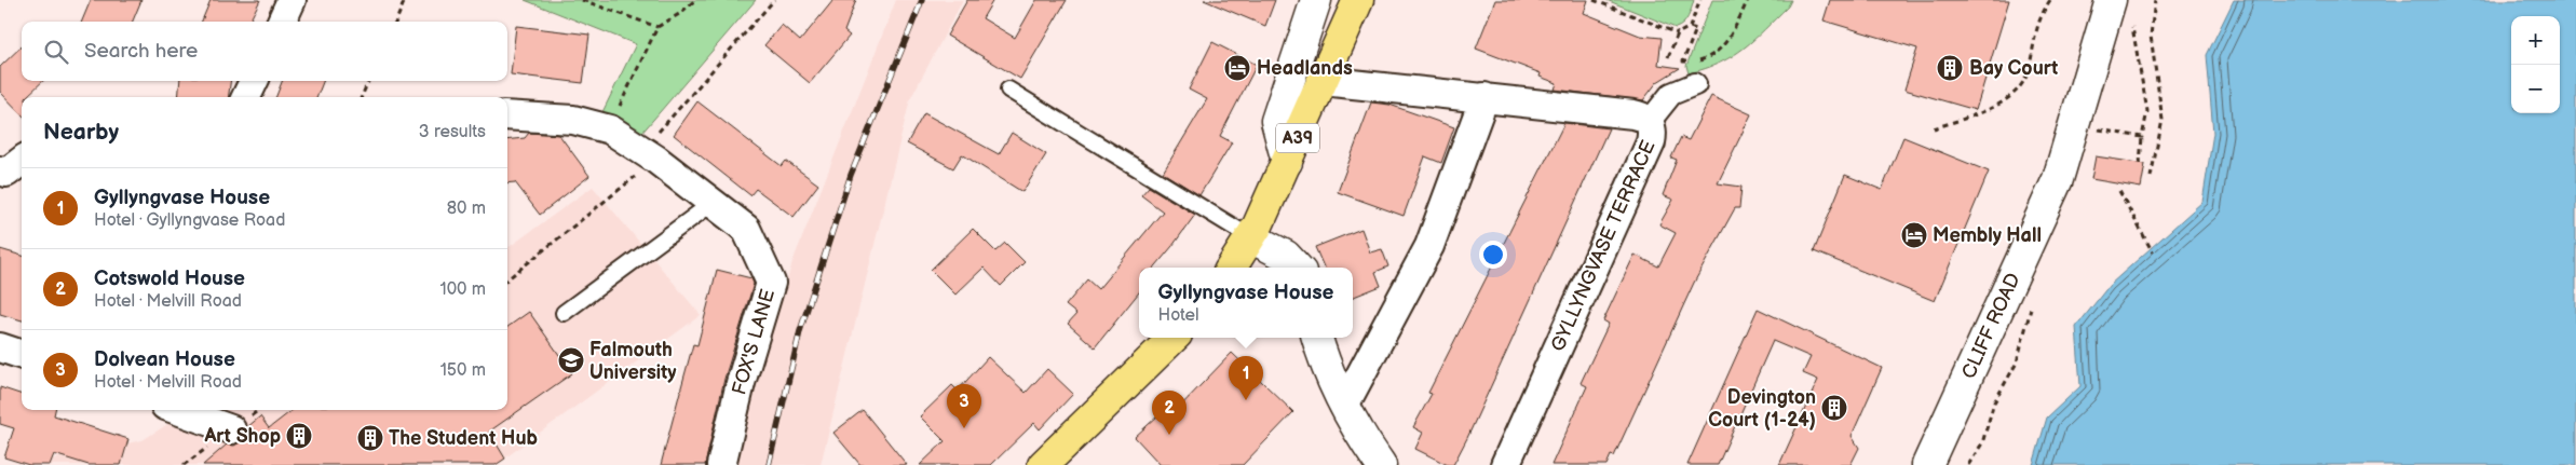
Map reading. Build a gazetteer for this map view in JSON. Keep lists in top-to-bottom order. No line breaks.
{"streets":{"main road":["A39"],"street":["GYLLYNGVASE TERRACE","CLIFF ROAD","FOX'S LANE"]},"crossings":[["A39","GYLLYNGVASE TERRACE"]],"places":{"hotel":["Headlands","Membly Hall"],"building":["Bay Court","Devington Court (1-24)","Art Shop","The Student Hub"],"school or university":["Falmouth University"]},"page":{"map_buttons":["+","−"],"search":"Search here","heading":["Nearby","3 results"],"list":[{"mark":"1","name":"Gyllyngvase House","note":"Hotel · Gyllyngvase Road","value":"80 m"},{"mark":"2","name":"Cotswold House","note":"Hotel · Melvill Road","value":"100 m"},{"mark":"3","name":"Dolvean House","note":"Hotel · Melvill Road","value":"150 m"}],"popup":["Gyllyngvase House","Hotel"],"pins":["1","3","2"]}}
